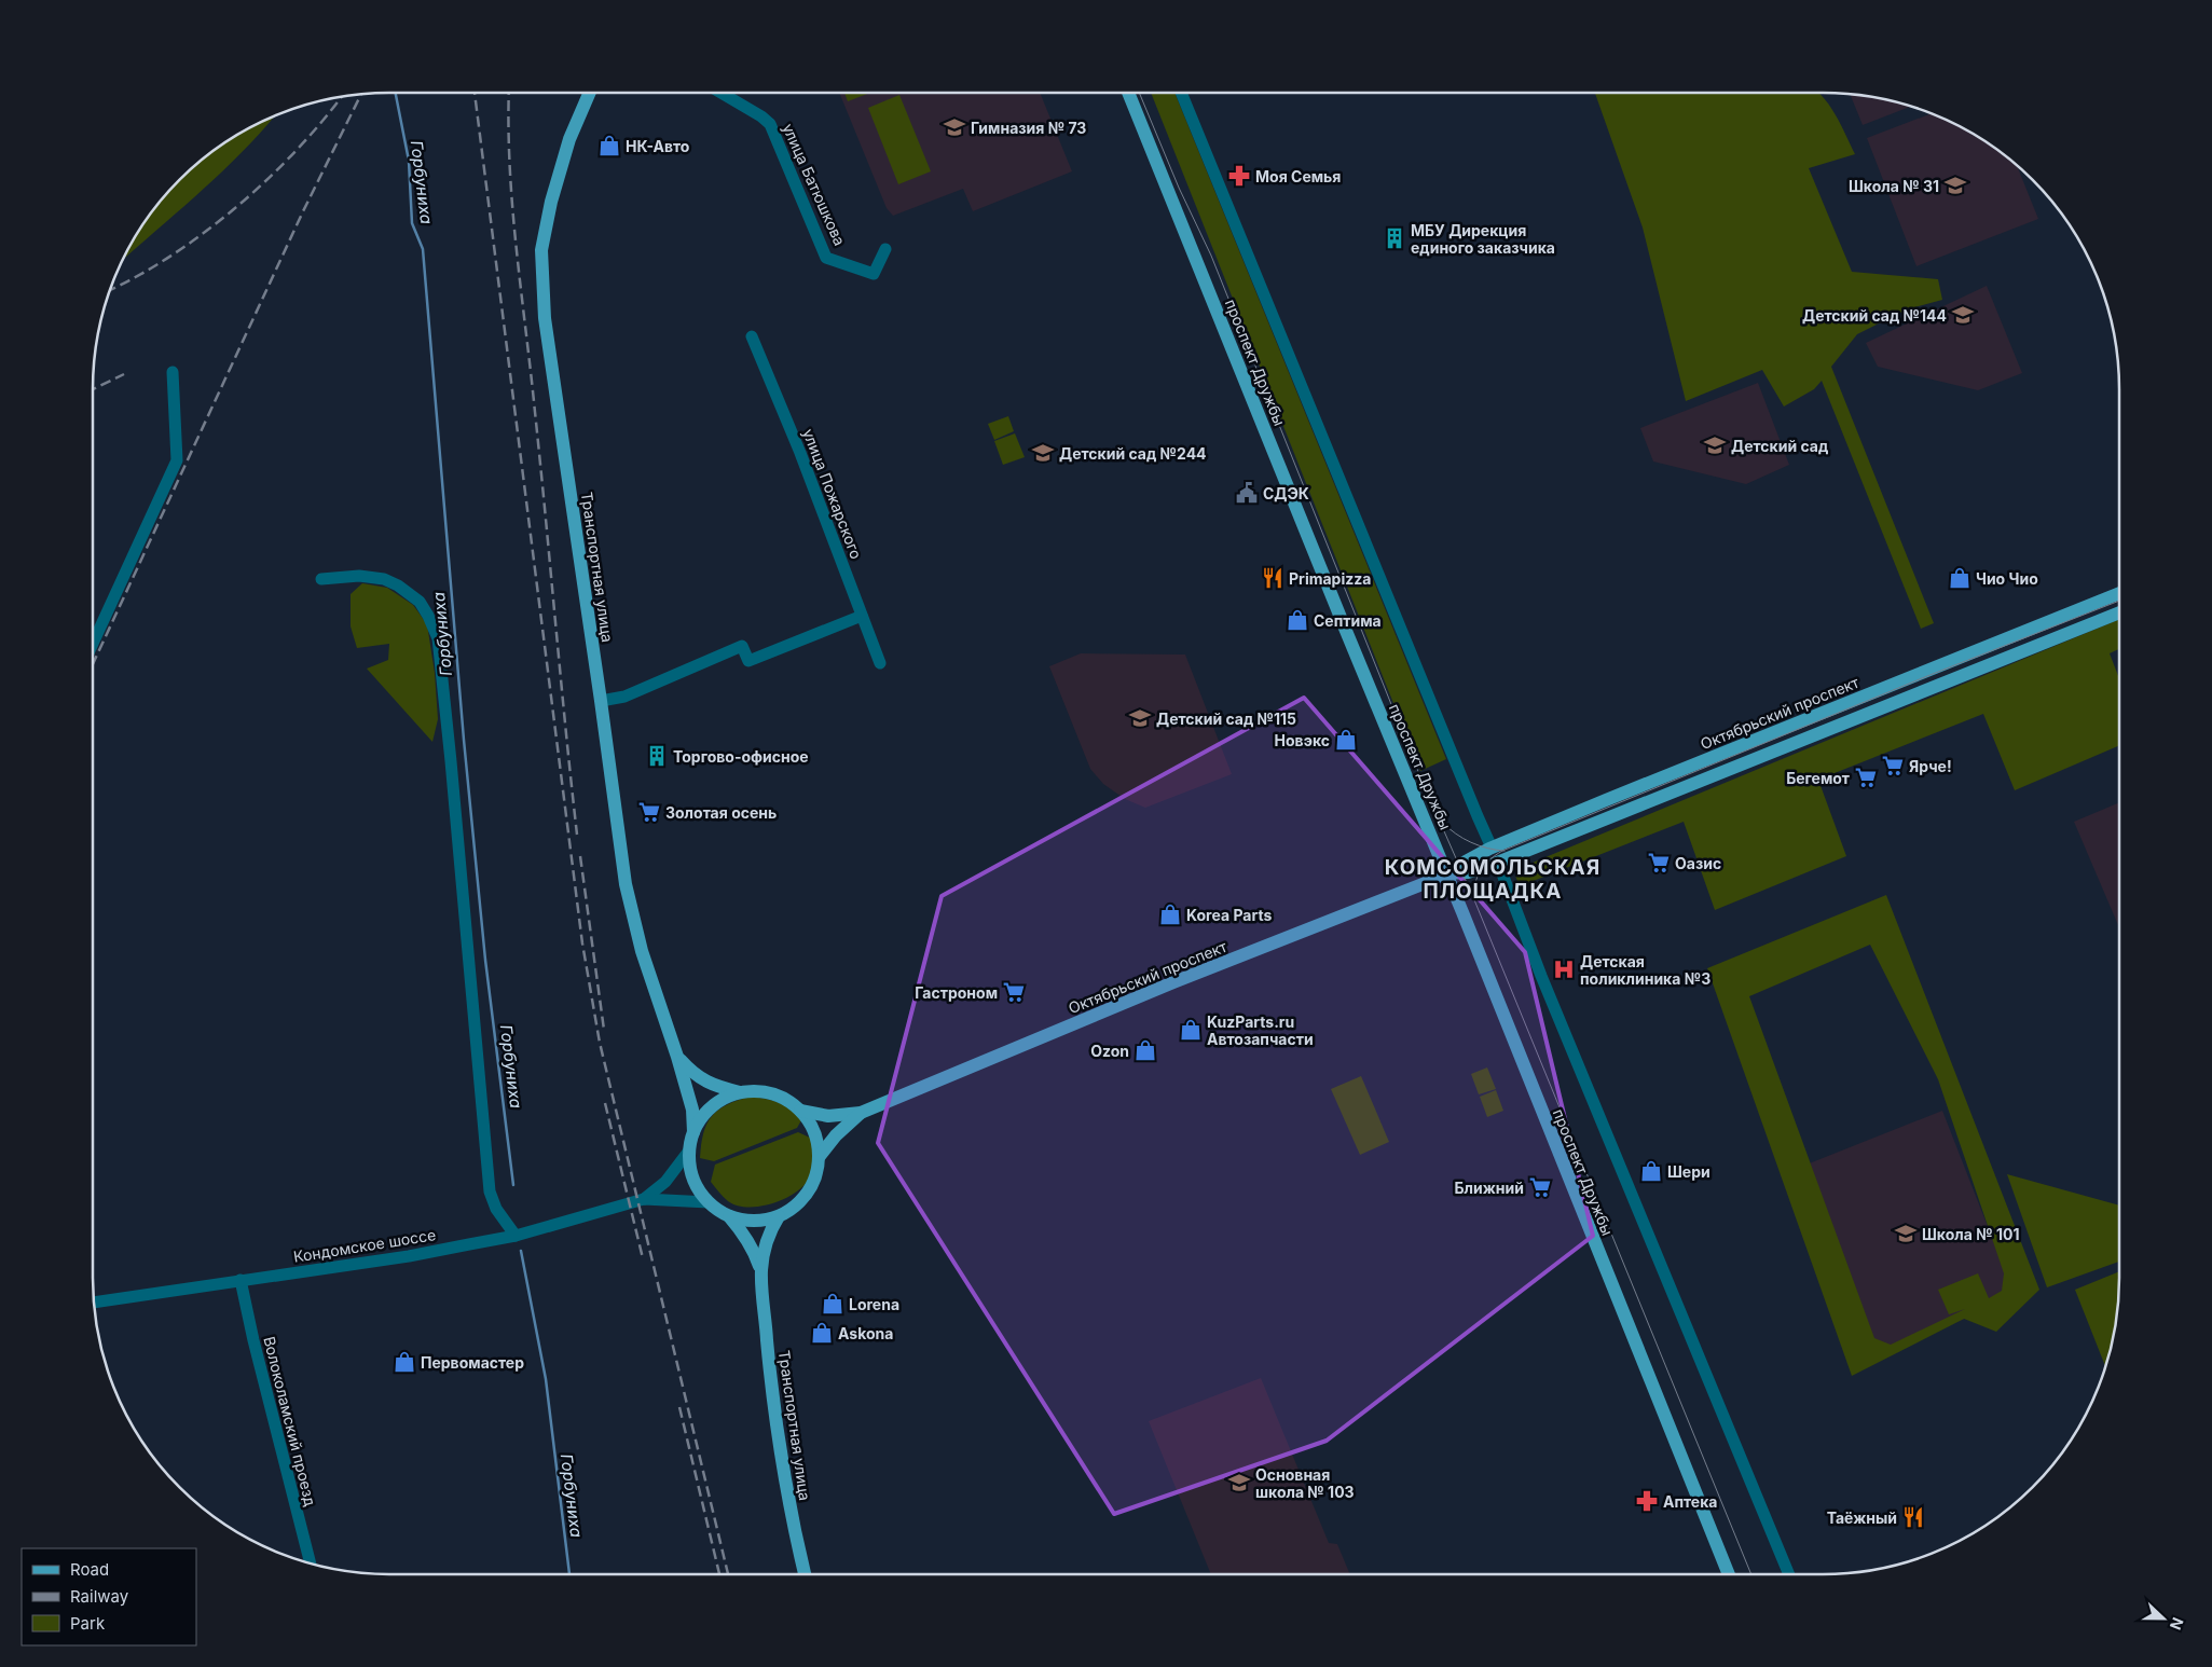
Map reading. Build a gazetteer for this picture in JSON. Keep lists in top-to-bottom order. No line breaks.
{"streets":{"main road":["проспект Дружбы","Транспортная улица","Октябрьский проспект"],"street":["улица Батюшкова","улица Пожарского","Кондомское шоссе","Волоколамский проезд"]},"crossings":[["проспект Дружбы","Октябрьский проспект"],["Транспортная улица","Октябрьский проспект"],["Транспортная улица","Кондомское шоссе"],["Октябрьский проспект","Кондомское шоссе"],["Кондомское шоссе","Волоколамский проезд"]],"districts":["КОМСОМОЛЬСКАЯ ПЛОЩАДКА"],"water":["Горбуниха"],"places":{"school or university":["Гимназия № 73","Школа № 31","Детский сад №144","Детский сад","Детский сад №244","Детский сад №115","Школа № 101","Основная школа № 103"],"shop":["НК-Авто","Чио Чио","Септима","Новэкс","Korea Parts","KuzParts.ru Автозапчасти","Ozon","Шери","Lorena","Askona","Первомастер"],"pharmacy":["Моя Семья","Аптека"],"building":["МБУ Дирекция единого заказчика","Торгово-офисное"],"public building":["СДЭК"],"restaurant":["Primapizza","Таёжный"],"supermarket":["Ярче!","Бегемот","Золотая осень","Оазис","Гастроном","Ближний"],"hospital":["Детская поликлиника №3"]},"legend":["Road","Railway","Park"],"north":"right"}
